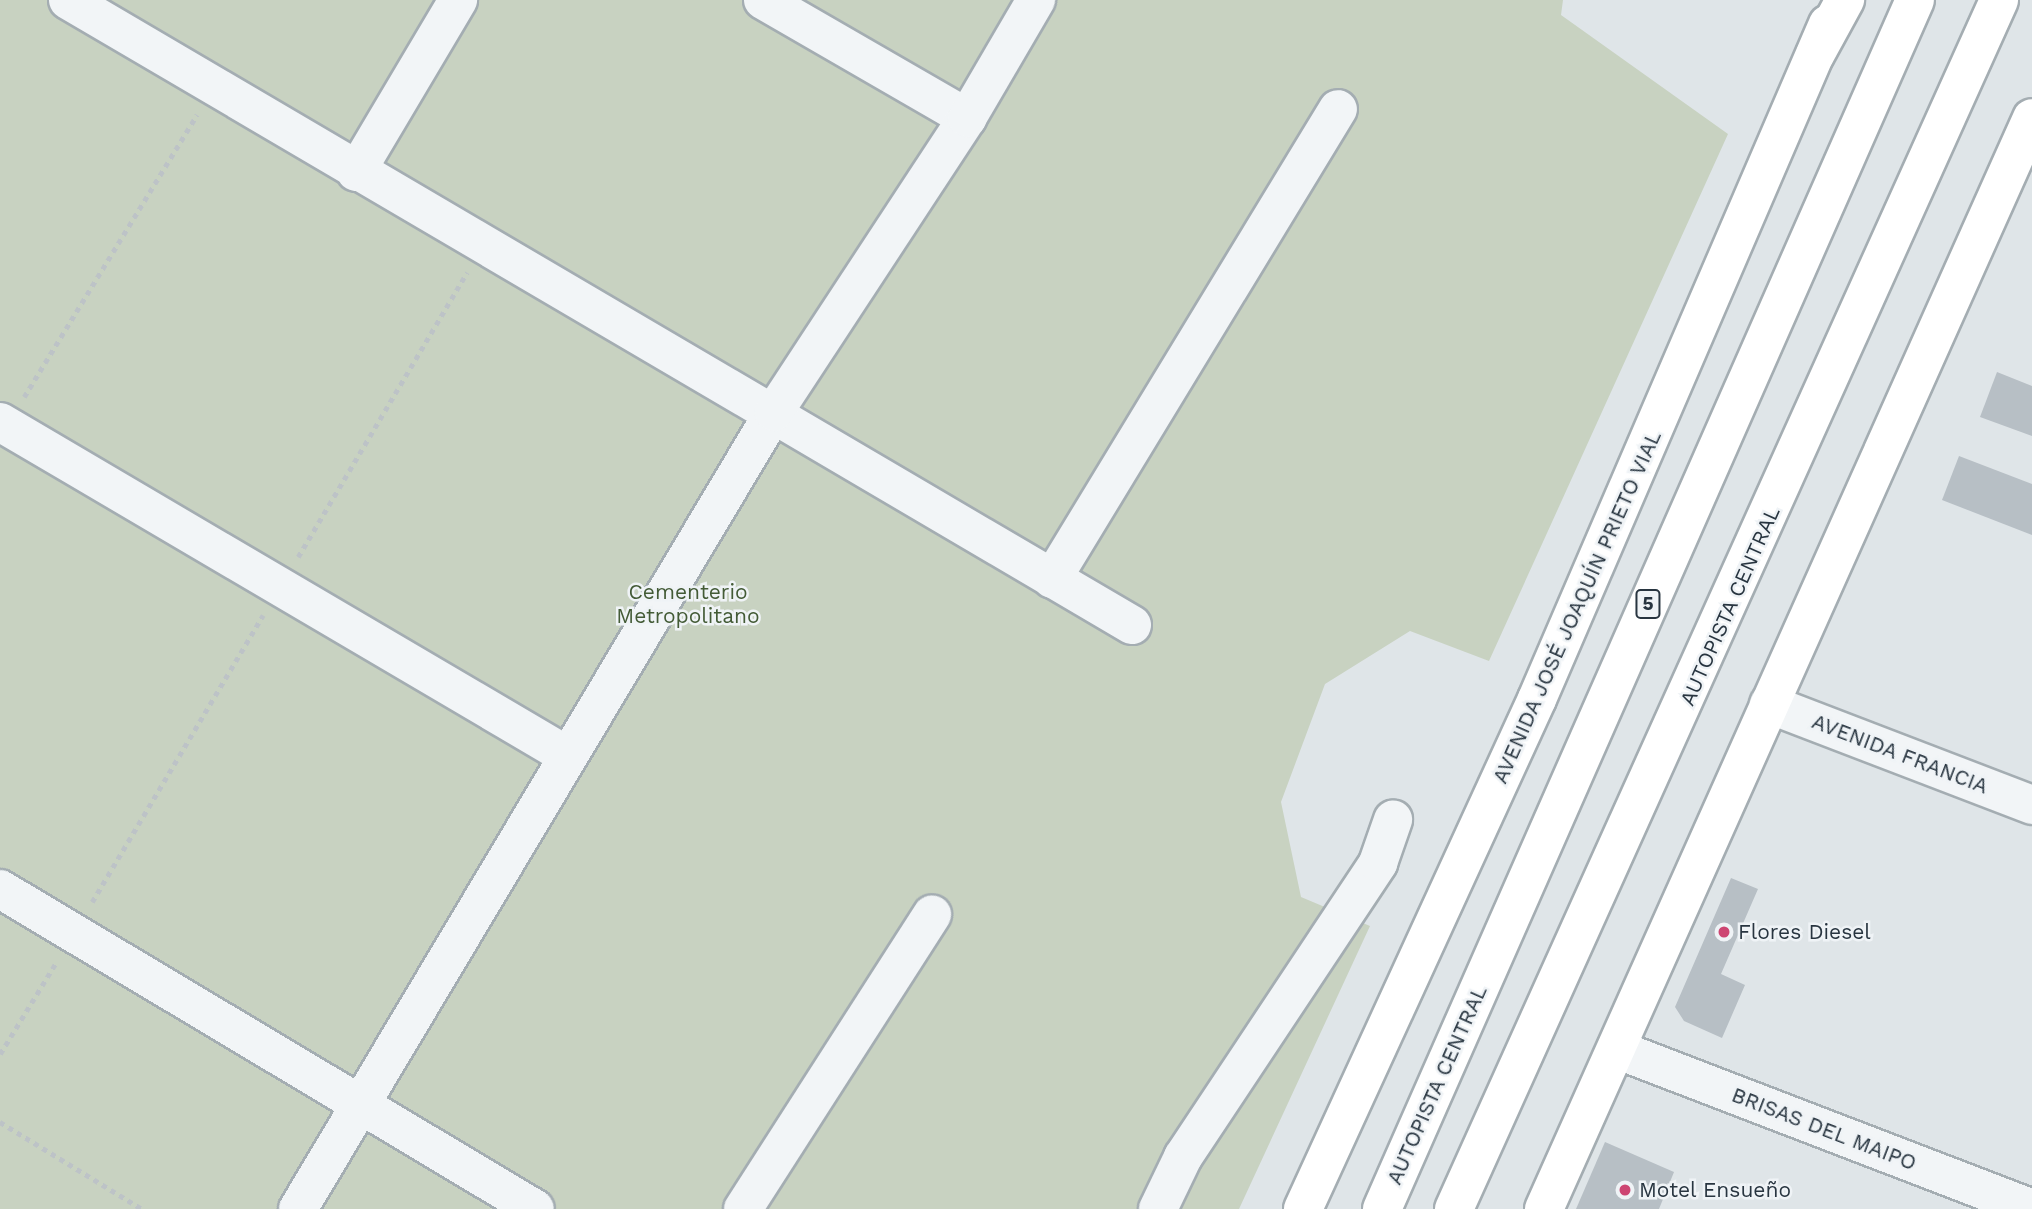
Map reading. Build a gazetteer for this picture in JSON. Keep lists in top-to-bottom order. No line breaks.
{"streets":{"main road":["5","AUTOPISTA CENTRAL","AVENIDA JOSÉ JOAQUÍN PRIETO VIAL"],"street":["AVENIDA FRANCIA","BRISAS DEL MAIPO"]},"parks":["Cementerio Metropolitano"],"places":["Flores Diesel","Motel Ensueño"]}
